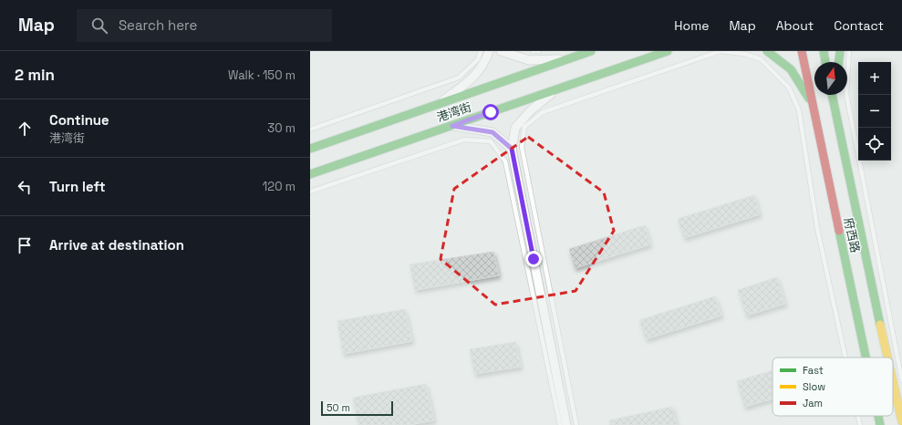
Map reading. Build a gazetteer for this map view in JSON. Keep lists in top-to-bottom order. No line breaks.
{"streets":{"street":["港湾街","府西路"]},"legend":["Fast","Slow","Jam"],"scale_bar":"50 m","north":"top","page":{"header":"Map","search":"Search here","nav":["Home","Map","About","Contact"],"heading":["2 min","Walk · 150 m"],"map_buttons":["+","−"],"list":[["Continue","港湾街","30 m"],["Turn left","120 m"],"Arrive at destination"],"scale":"50 m"}}
